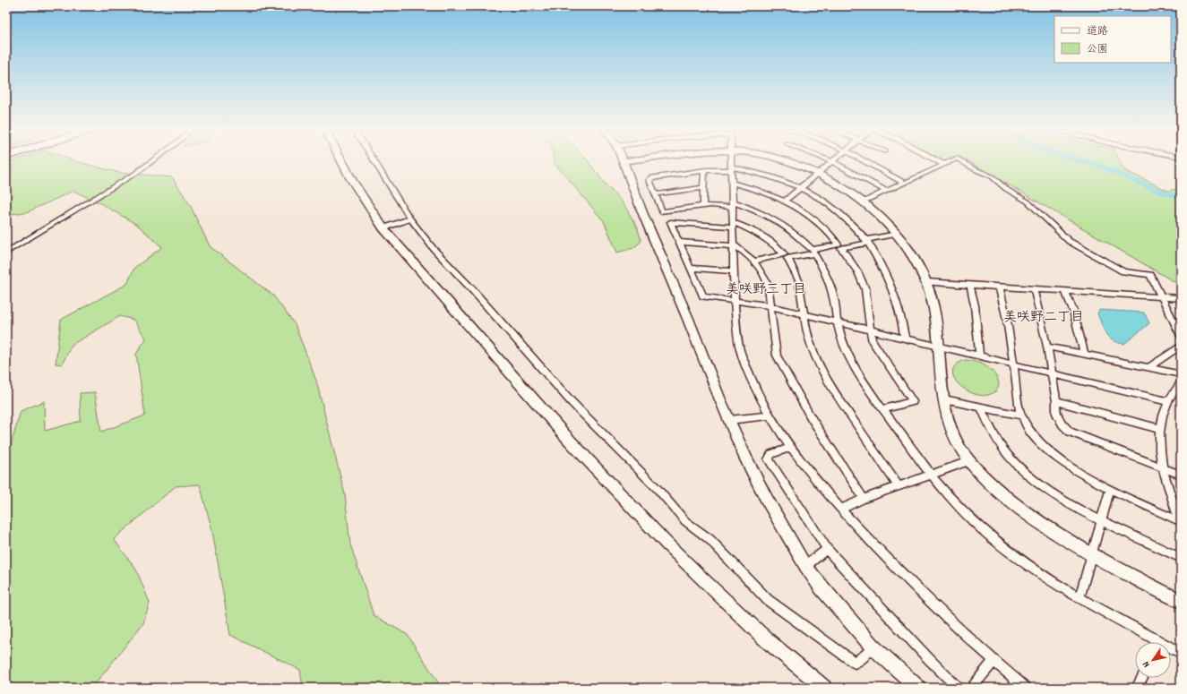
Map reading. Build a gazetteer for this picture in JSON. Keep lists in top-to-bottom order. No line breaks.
{"districts":["美咲野三丁目","美咲野二丁目"],"legend":["道路","公園"],"north":"bottom left"}
